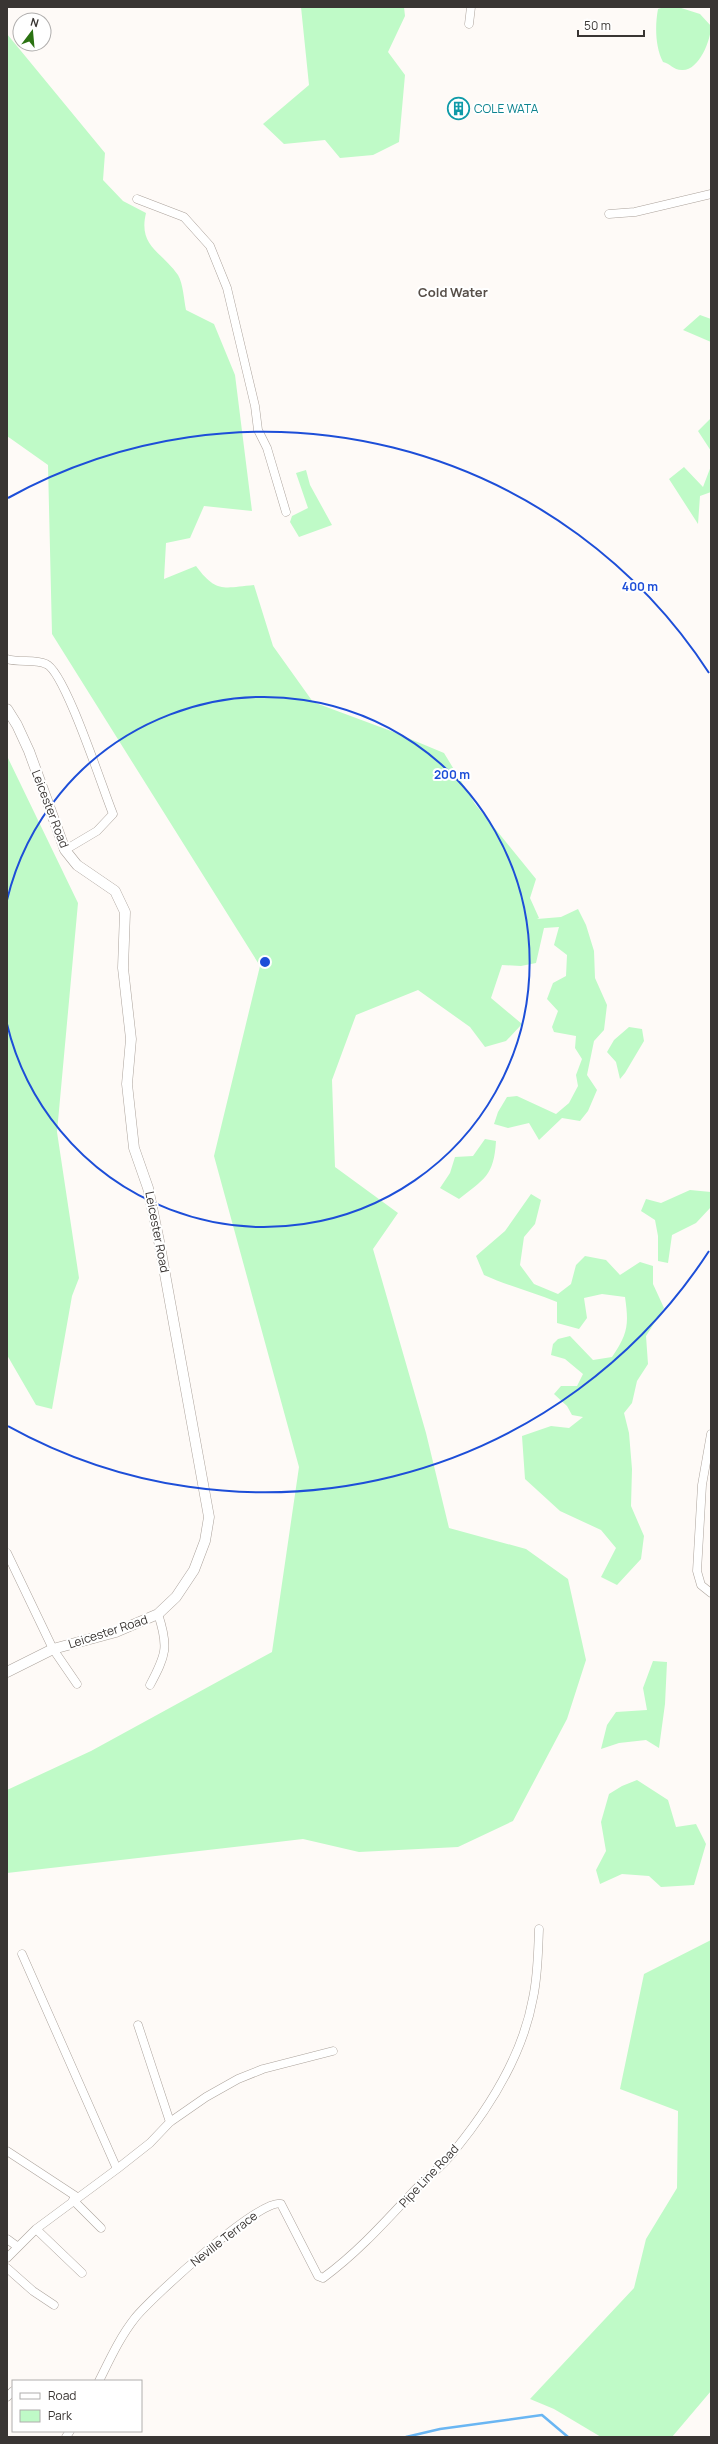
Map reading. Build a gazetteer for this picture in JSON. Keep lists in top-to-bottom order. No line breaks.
{"streets":{"street":["Leicester Road","Pipe Line Road","Neville Terrace"]},"crossings":[["Pipe Line Road","Neville Terrace"]],"districts":["Cold Water"],"places":{"building":["COLE WATA"]},"legend":["Road","Park"],"scale_bar":"50 m","north":"top","rings":["400 m","200 m"]}
